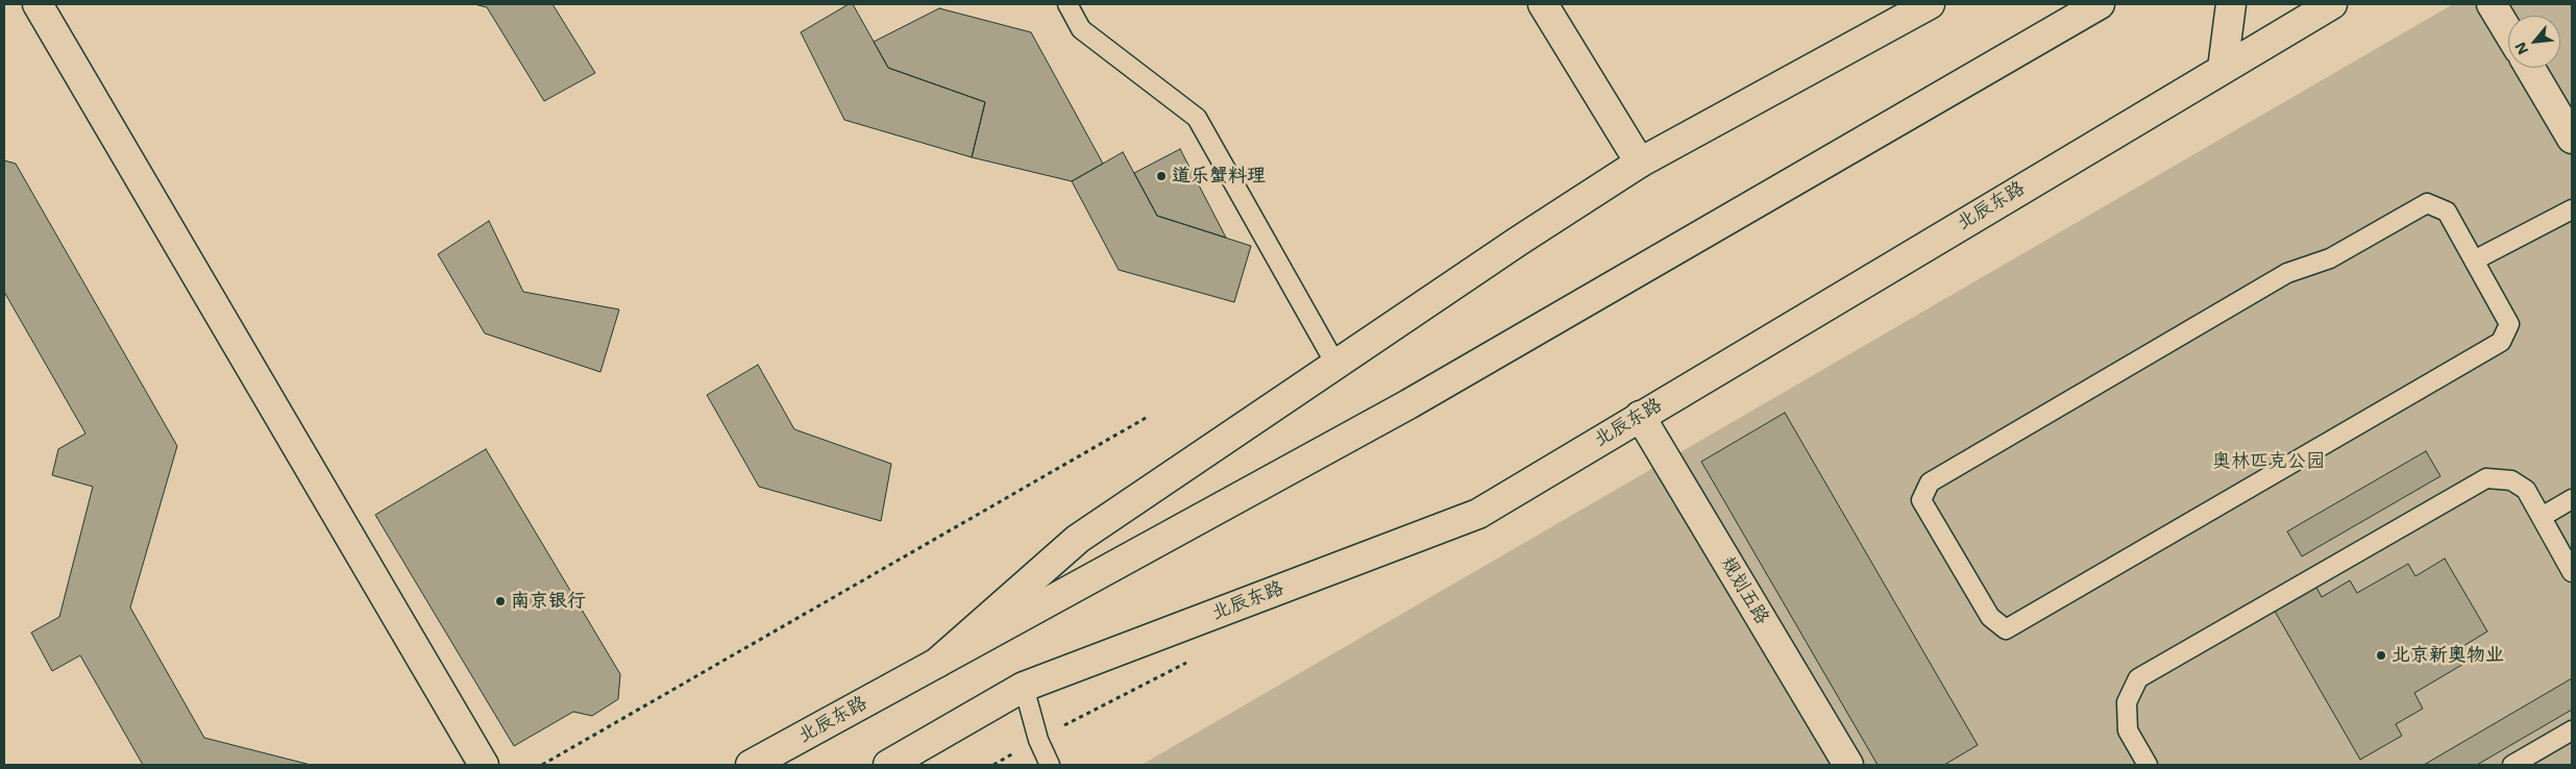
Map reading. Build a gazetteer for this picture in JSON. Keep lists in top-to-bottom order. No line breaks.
{"streets":{"main road":["北辰东路","规划五路"]},"crossings":[["北辰东路","规划五路"]],"parks":["奥林匹克公园"],"places":["道乐蟹料理","南京银行","北京新奥物业"],"north":"bottom left"}
